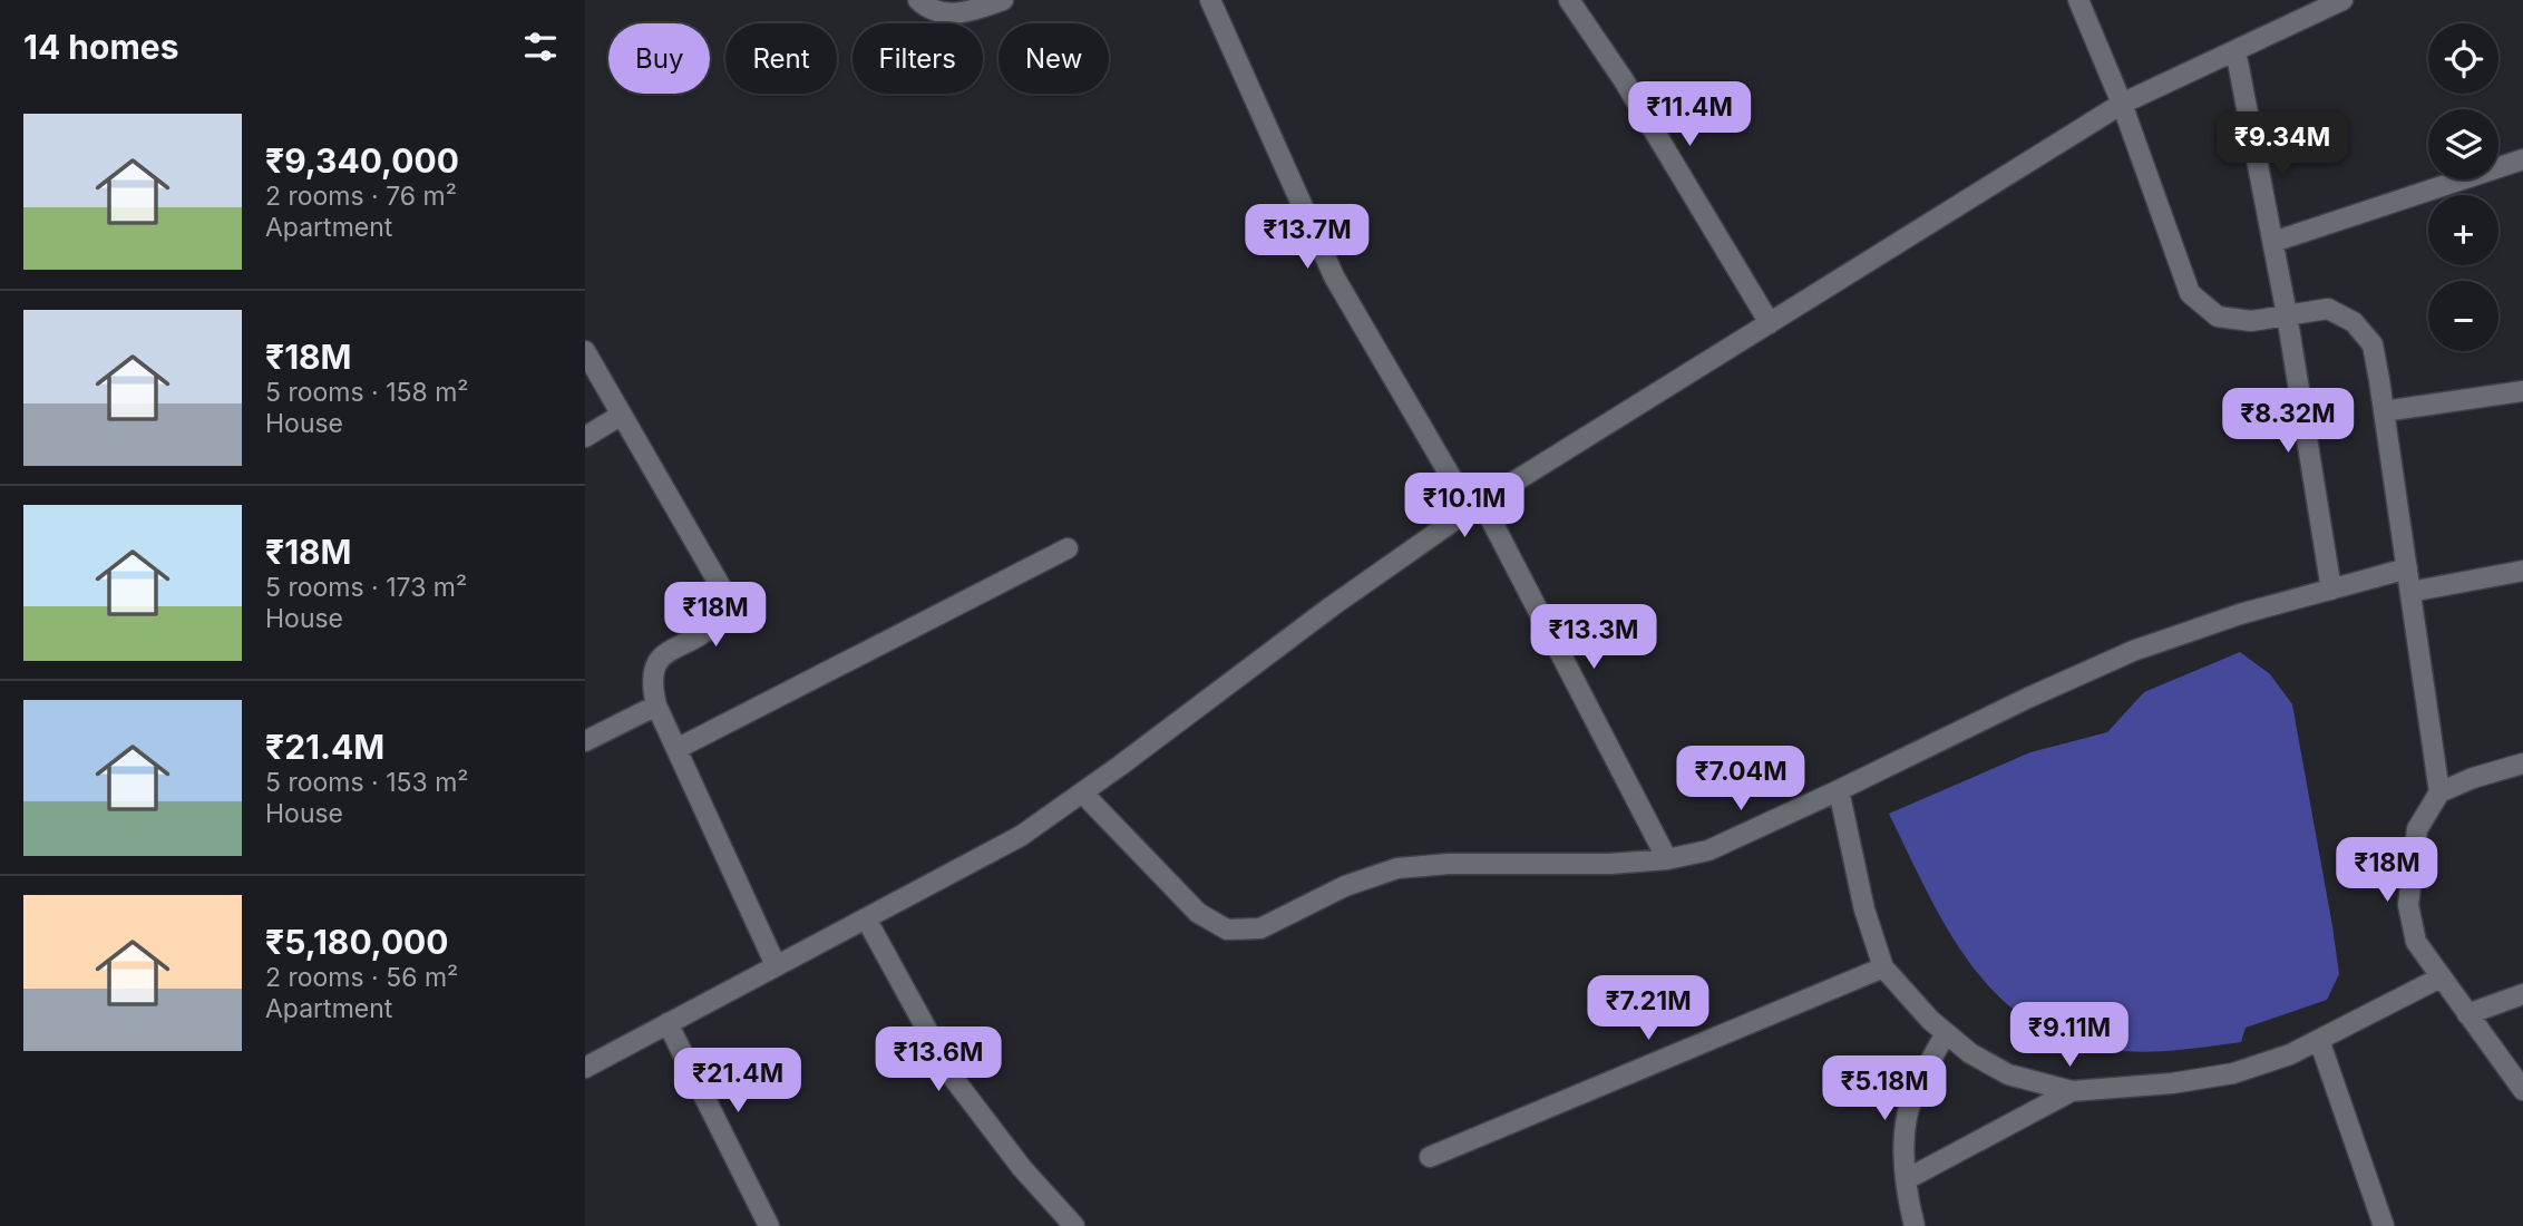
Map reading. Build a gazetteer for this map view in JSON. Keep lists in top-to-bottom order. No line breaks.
{"page":{"heading":"14 homes","map_buttons":["+","−"],"chip":["Buy","Rent","Filters","New"],"price":["₹11.4M","₹9.34M","₹13.7M","₹8.32M","₹10.1M","₹18M","₹13.3M","₹7.04M","₹18M","₹7.21M","₹9.11M","₹13.6M","₹21.4M","₹5.18M"],"list":[{"name":"₹9,340,000","note":"2 rooms · 76 m² · Apartment"},{"name":"₹18M","note":"5 rooms · 158 m² · House"},{"name":"₹18M","note":"5 rooms · 173 m² · House"},{"name":"₹21.4M","note":"5 rooms · 153 m² · House"},{"name":"₹5,180,000","note":"2 rooms · 56 m² · Apartment"}]}}
